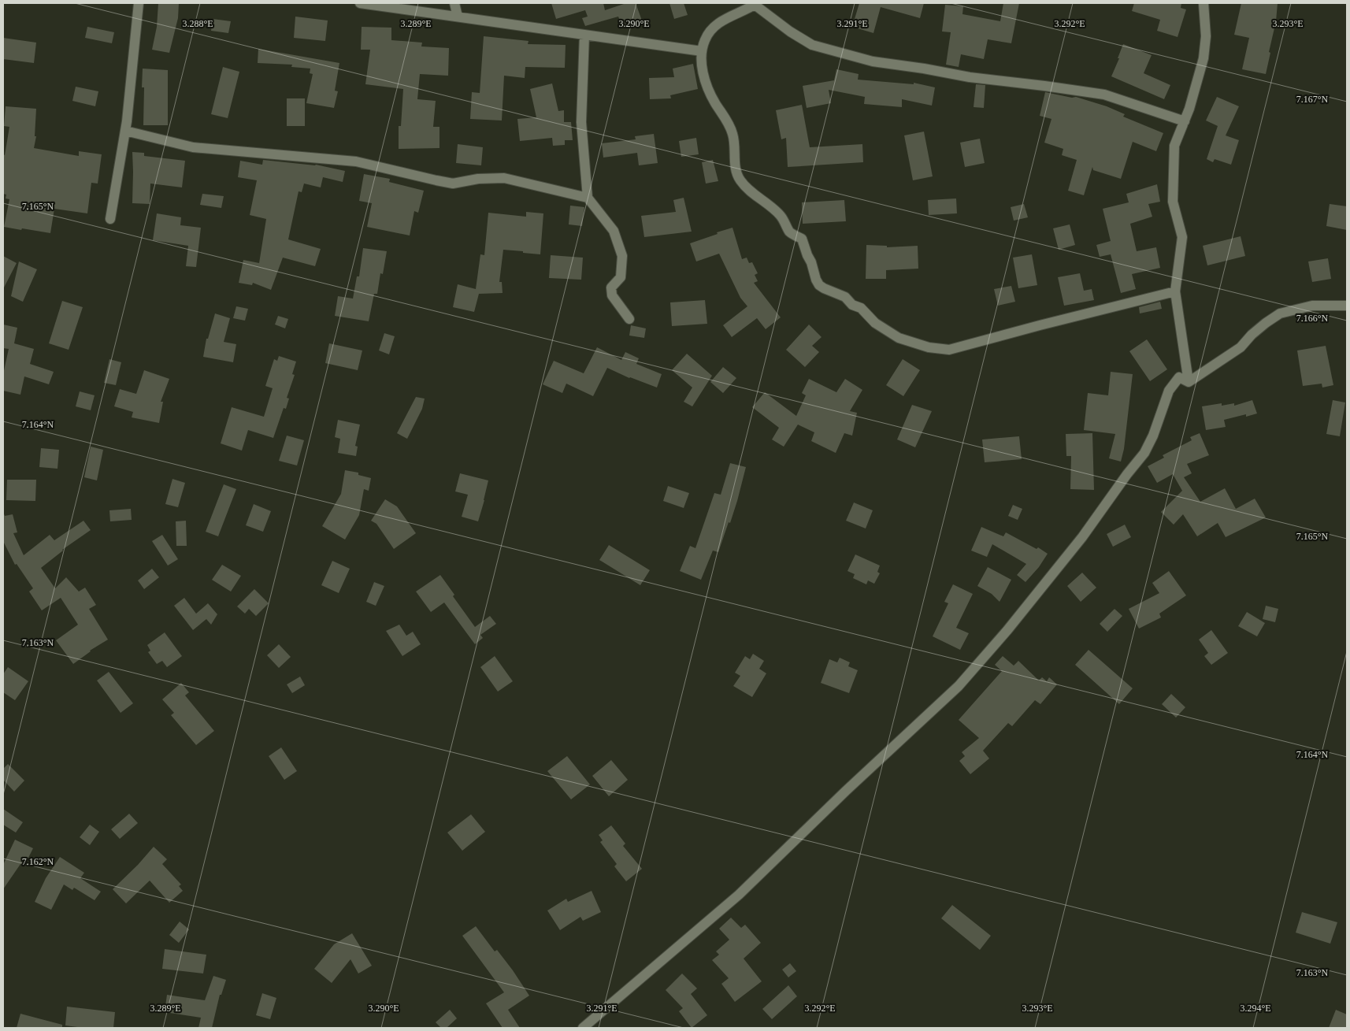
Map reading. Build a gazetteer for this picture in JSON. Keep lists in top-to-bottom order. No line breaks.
{"coordinates":["3.289°E","3.290°E","3.291°E","3.292°E","3.293°E","3.288°E","7.167°N","7.165°N","7.166°N","7.164°N","7.163°N","7.162°N","3.294°E"]}
